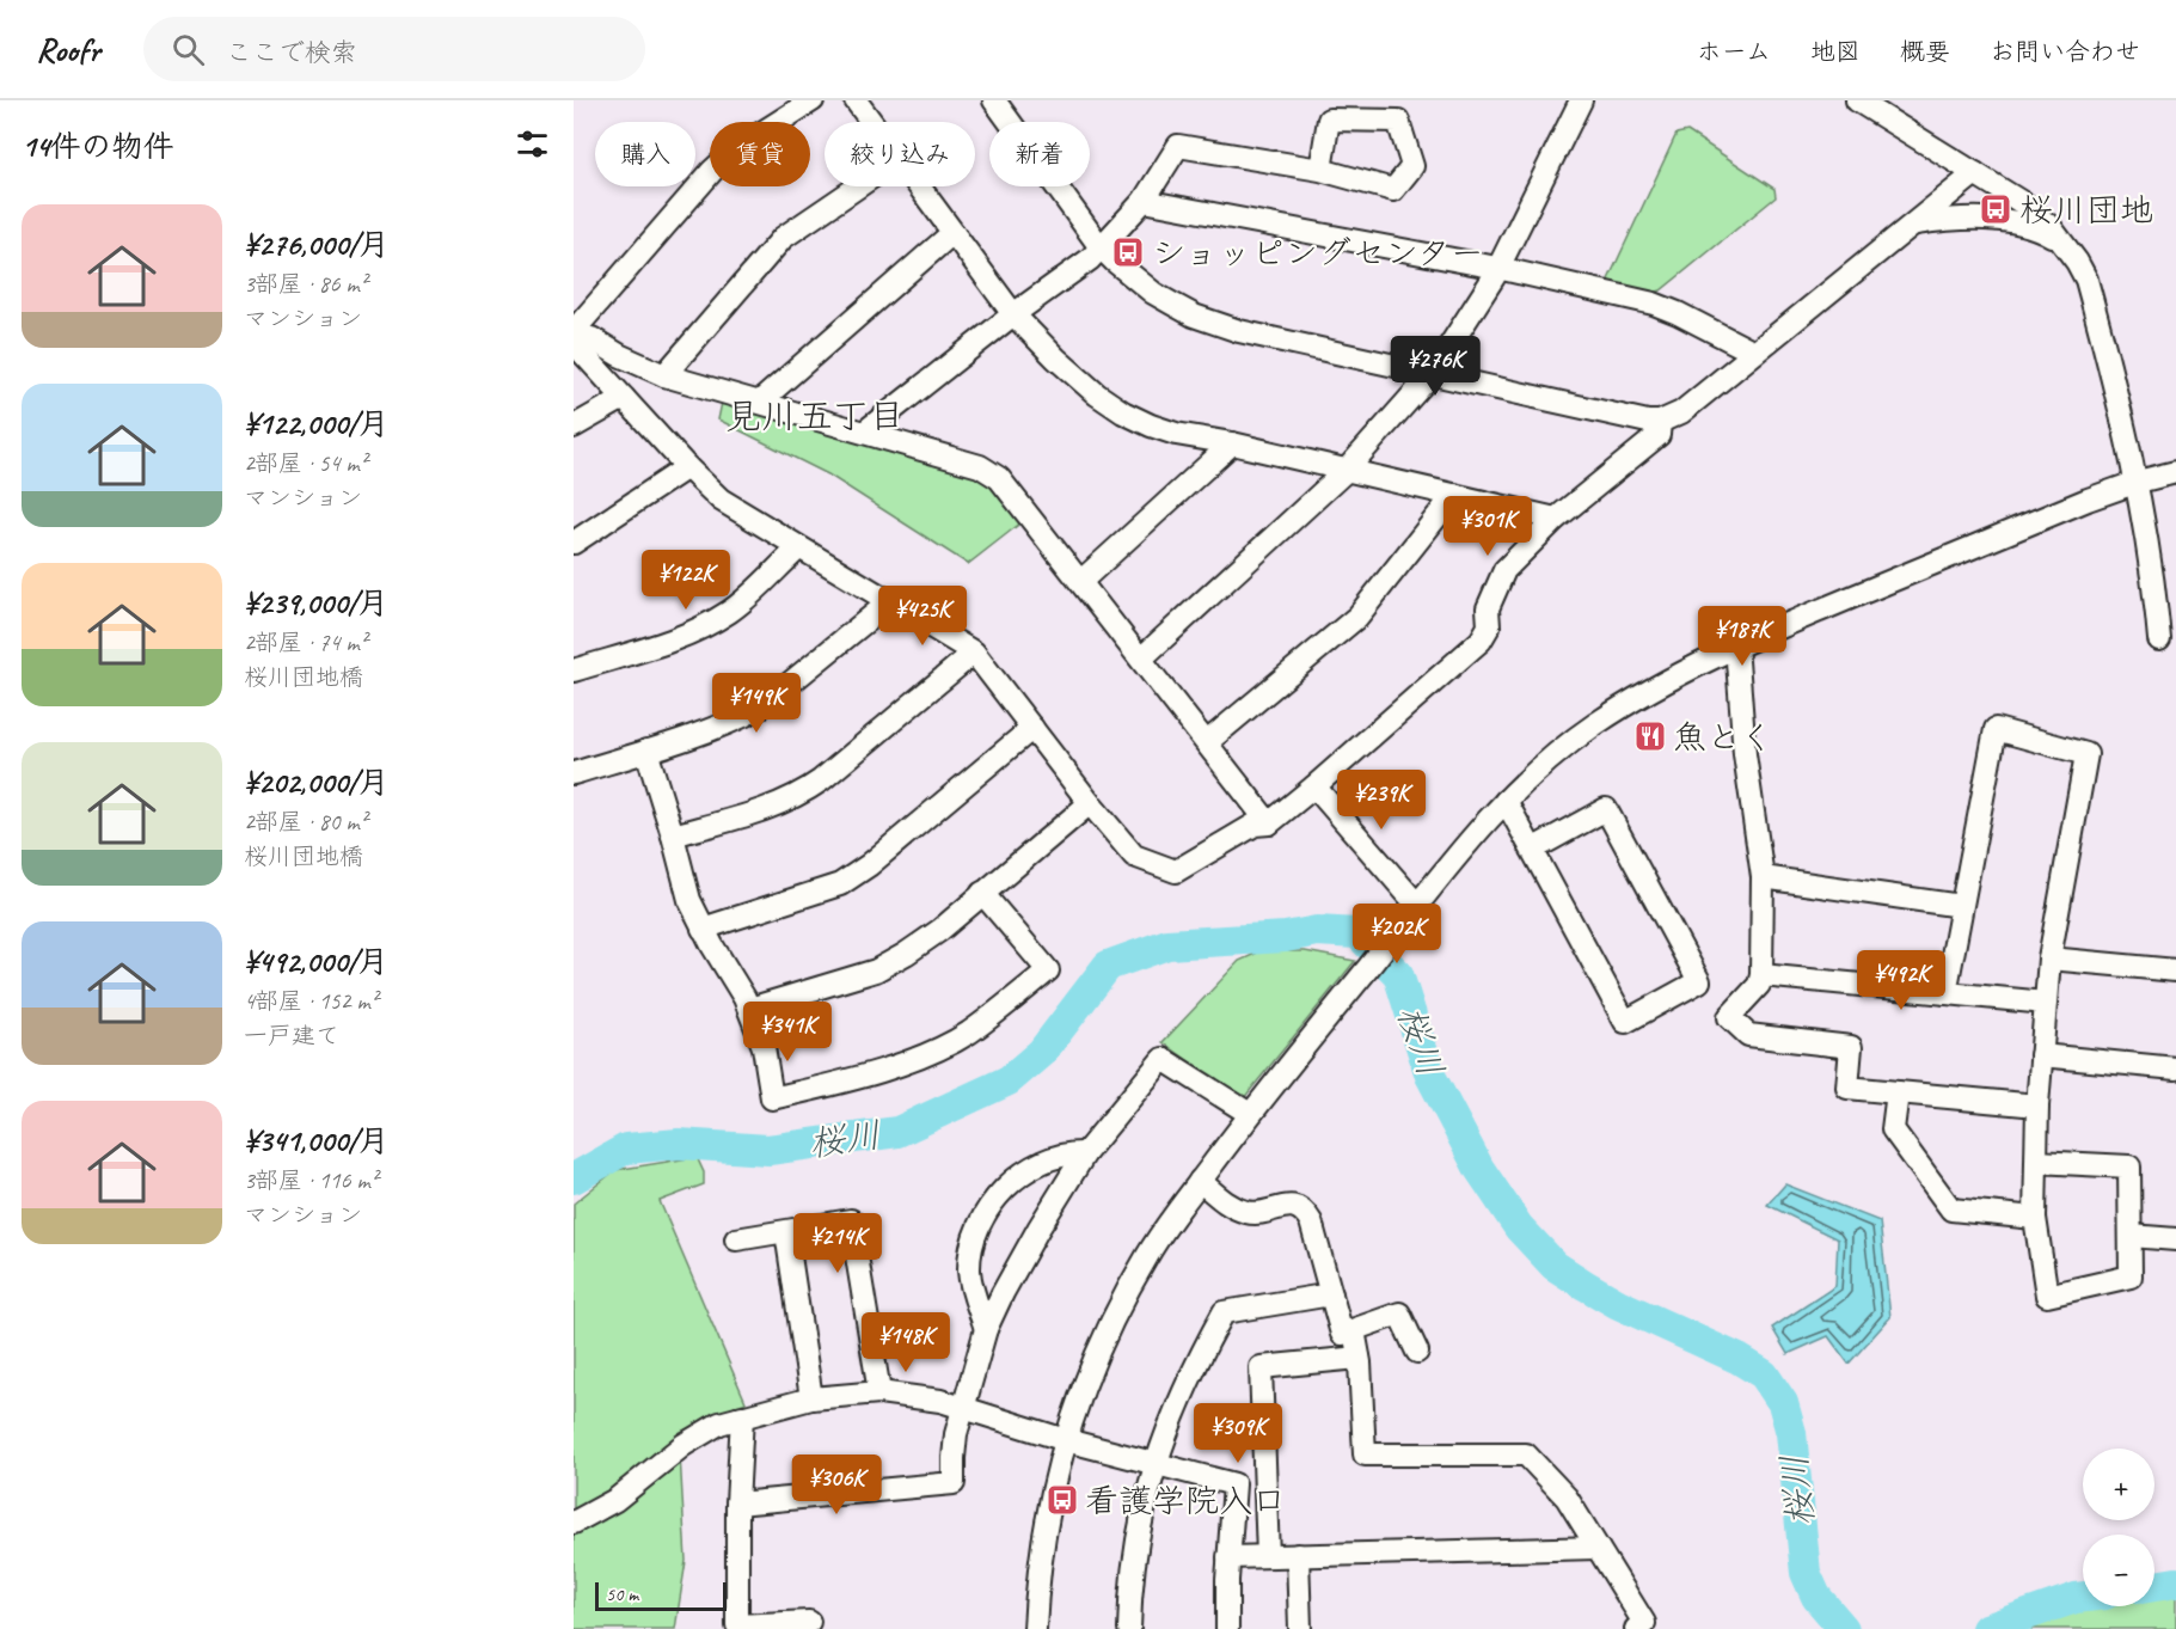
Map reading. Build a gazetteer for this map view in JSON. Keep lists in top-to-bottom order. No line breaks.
{"districts":["見川五丁目"],"water":["桜川"],"places":{"bus stop":["桜川団地","ショッピングセンター","看護学院入口"],"restaurant":["魚とく"]},"scale_bar":"50 m","page":{"header":"Roofr","search":"ここで検索","nav":["ホーム","地図","概要","お問い合わせ"],"heading":"14件の物件","chip":["購入","賃貸","絞り込み","新着"],"list":[{"name":"¥276,000/月","note":"3部屋 · 86 m² · マンション"},{"name":"¥122,000/月","note":"2部屋 · 54 m² · マンション"},{"name":"¥239,000/月","note":"2部屋 · 74 m² · 桜川団地橋"},{"name":"¥202,000/月","note":"2部屋 · 80 m² · 桜川団地橋"},{"name":"¥492,000/月","note":"4部屋 · 152 m² · 一戸建て"},{"name":"¥341,000/月","note":"3部屋 · 116 m² · マンション"}],"price":["¥276K","¥301K","¥122K","¥425K","¥187K","¥149K","¥239K","¥202K","¥492K","¥341K","¥214K","¥148K","¥309K","¥306K"],"map_buttons":["+","−"],"scale":"50 m"}}
